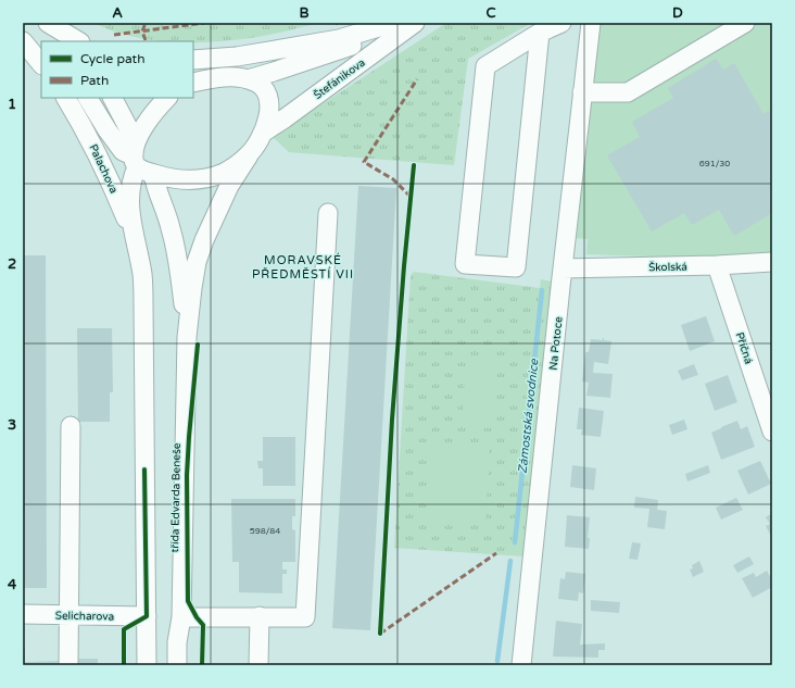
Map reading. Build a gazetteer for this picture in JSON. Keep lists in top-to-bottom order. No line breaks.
{"streets":{"street":["Štefánikova","Palachova","Školská","Na Potoce","Příčná","třída Edvarda Beneše","Selicharova"]},"crossings":[["Štefánikova","třída Edvarda Beneše"],["Školská","Na Potoce"],["Školská","Příčná"]],"districts":["MORAVSKÉ PŘEDMĚSTÍ VII"],"water":["Zámostská svodnice"],"house_numbers":["691/30","598/84"],"legend":["Cycle path","Path"],"grid":{"columns":["A","B","C","D"],"rows":["1","2","3","4"]}}
